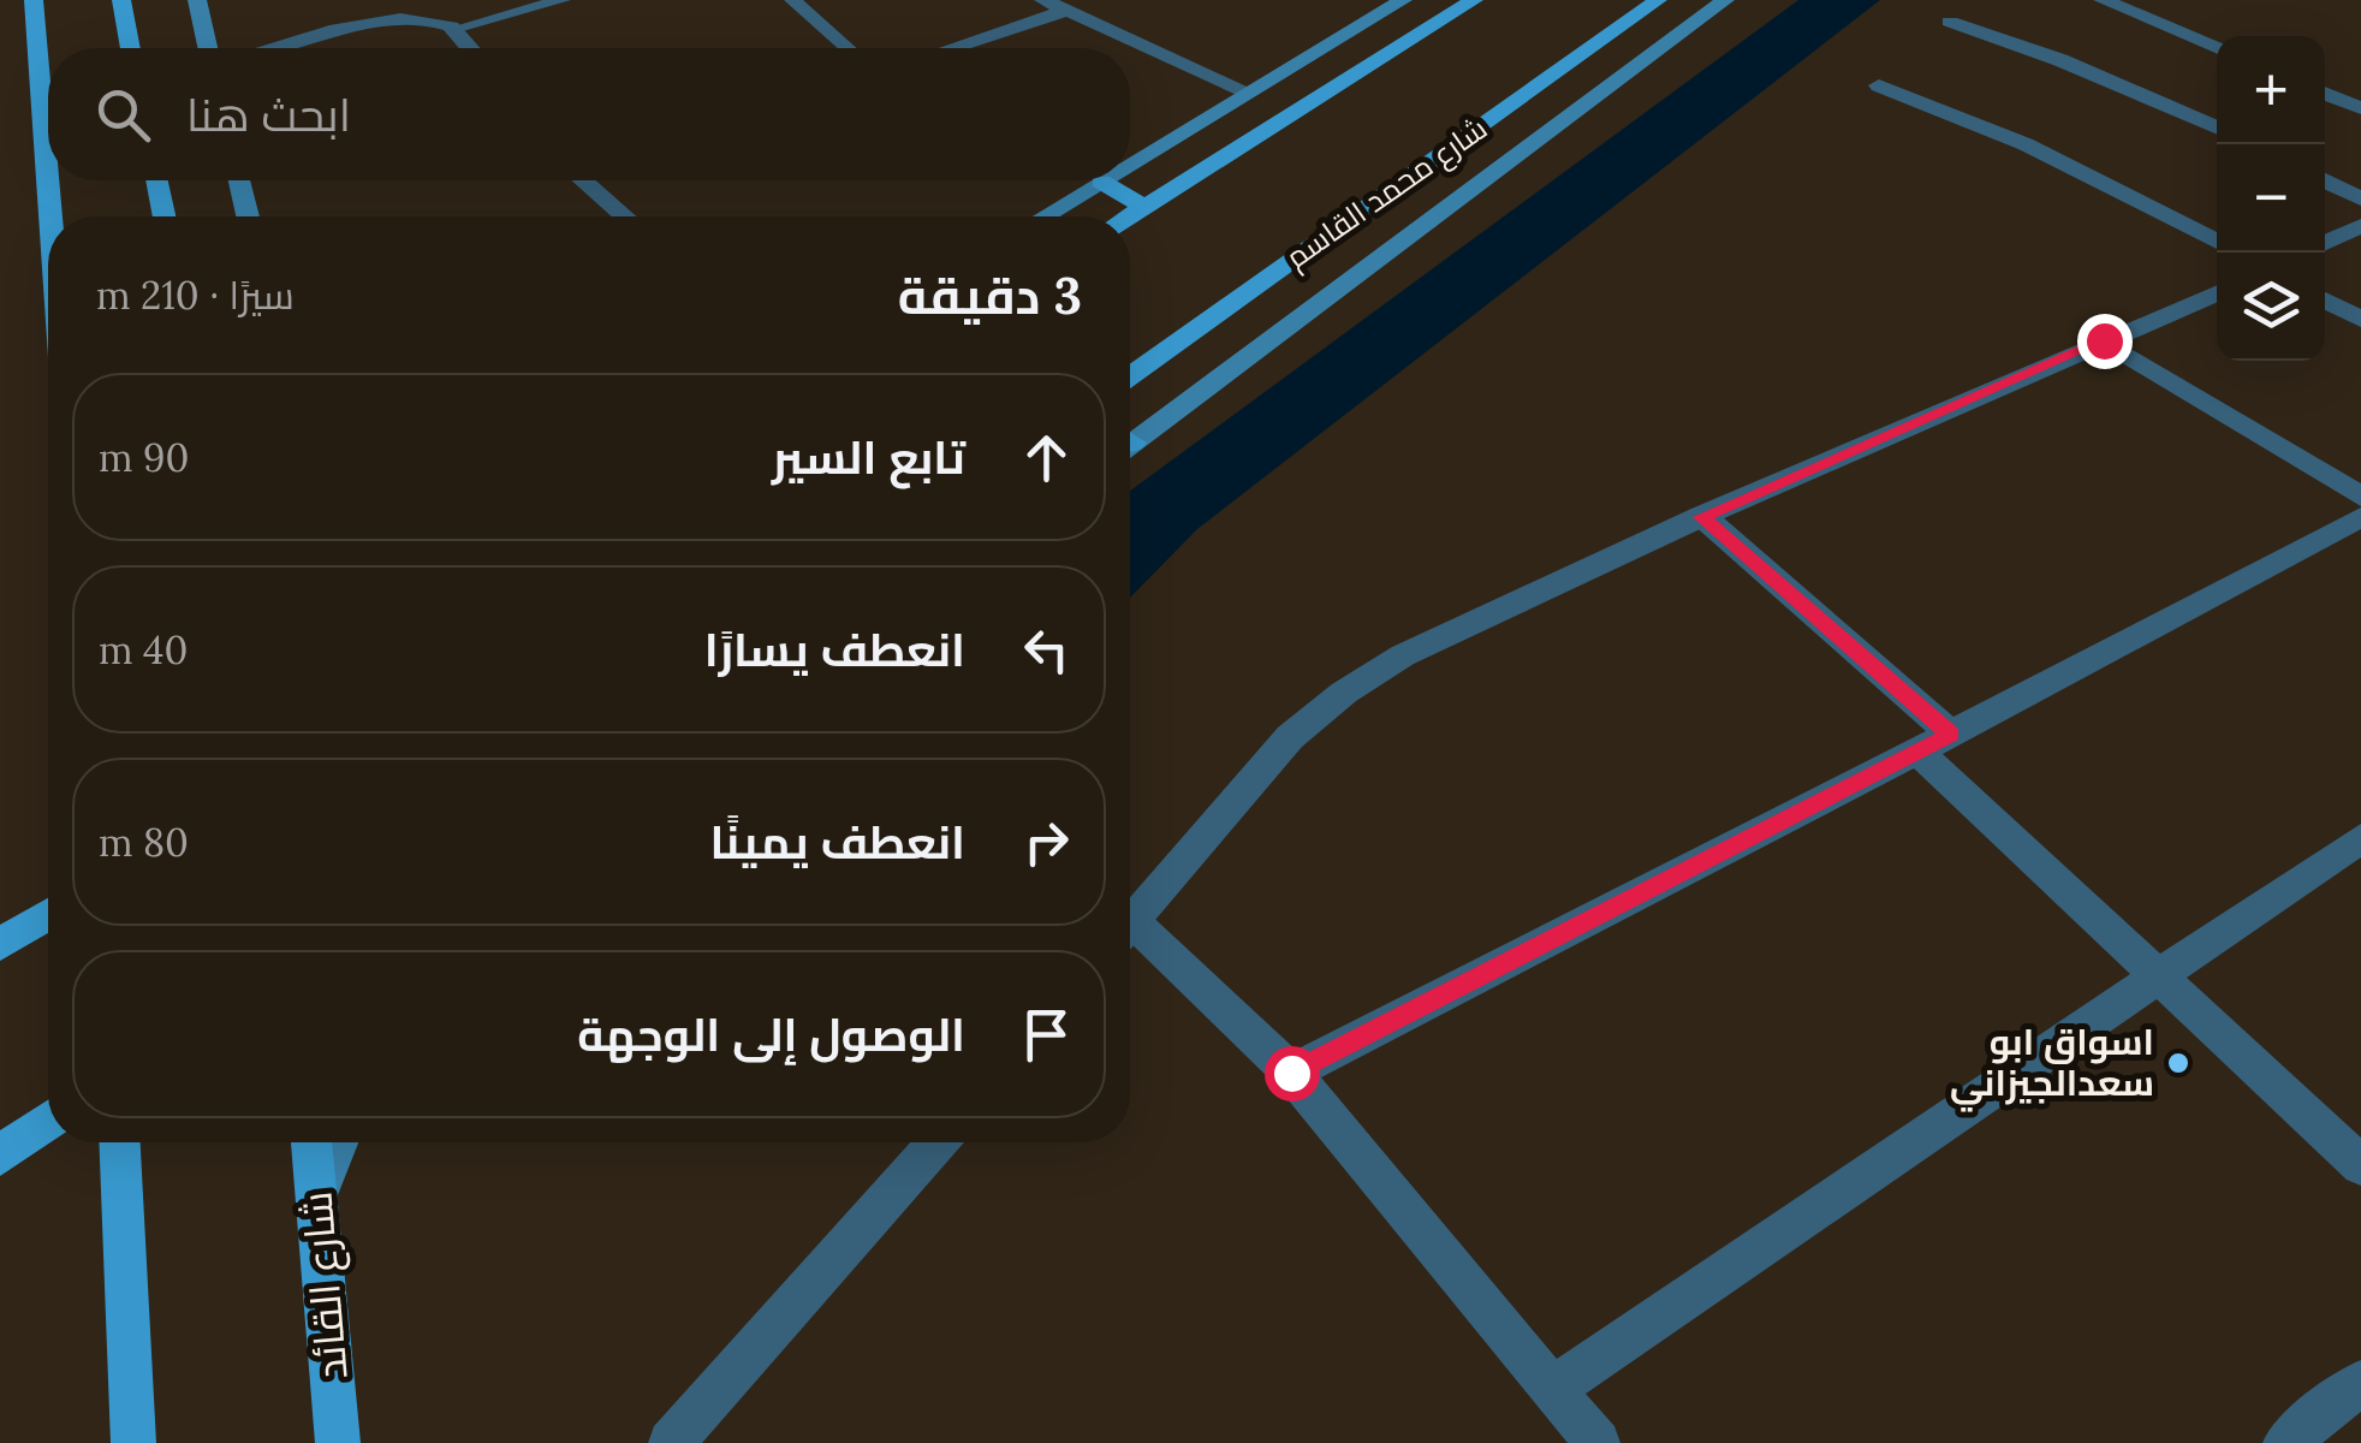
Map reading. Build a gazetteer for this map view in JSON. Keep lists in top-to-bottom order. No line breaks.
{"streets":{"main road":["شارع محمد القاسم","شارع القائد"]},"places":["اسواق ابو سعدالجيزاني"],"page":{"map_buttons":["+","−"],"search":"ابحث هنا","heading":["3 دقيقة","سيرًا · 210 m"],"list":[["تابع السير","90 m"],["انعطف يسارًا","40 m"],["انعطف يمينًا","80 m"],"الوصول إلى الوجهة"]}}
